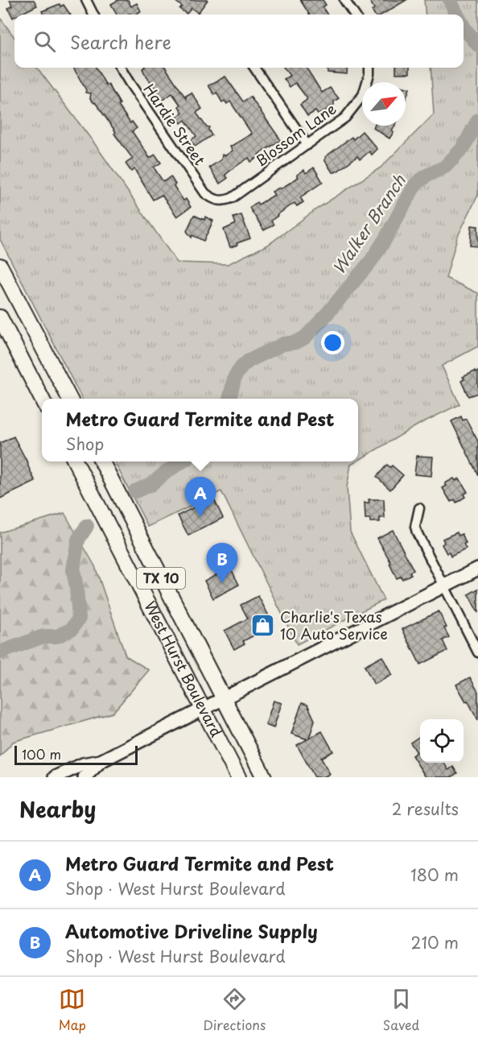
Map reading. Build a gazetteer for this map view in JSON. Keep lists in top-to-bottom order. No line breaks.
{"streets":{"main road":["TX 10","West Hurst Boulevard"],"street":["Hardie Street","Blossom Lane"]},"crossings":[["Hardie Street","Blossom Lane"]],"water":["Walker Branch"],"places":{"shop":["Charlie's Texas 10 Auto Service"]},"scale_bar":"100 m","north":"top right","page":{"search":"Search here","popup":["Metro Guard Termite and Pest","Shop"],"pins":["A","B"],"scale":"100 m","heading":["Nearby","2 results"],"list":[{"mark":"A","name":"Metro Guard Termite and Pest","note":"Shop · West Hurst Boulevard","value":"180 m"},{"mark":"B","name":"Automotive Driveline Supply","note":"Shop · West Hurst Boulevard","value":"210 m"}],"nav":["Map","Directions","Saved"]}}
